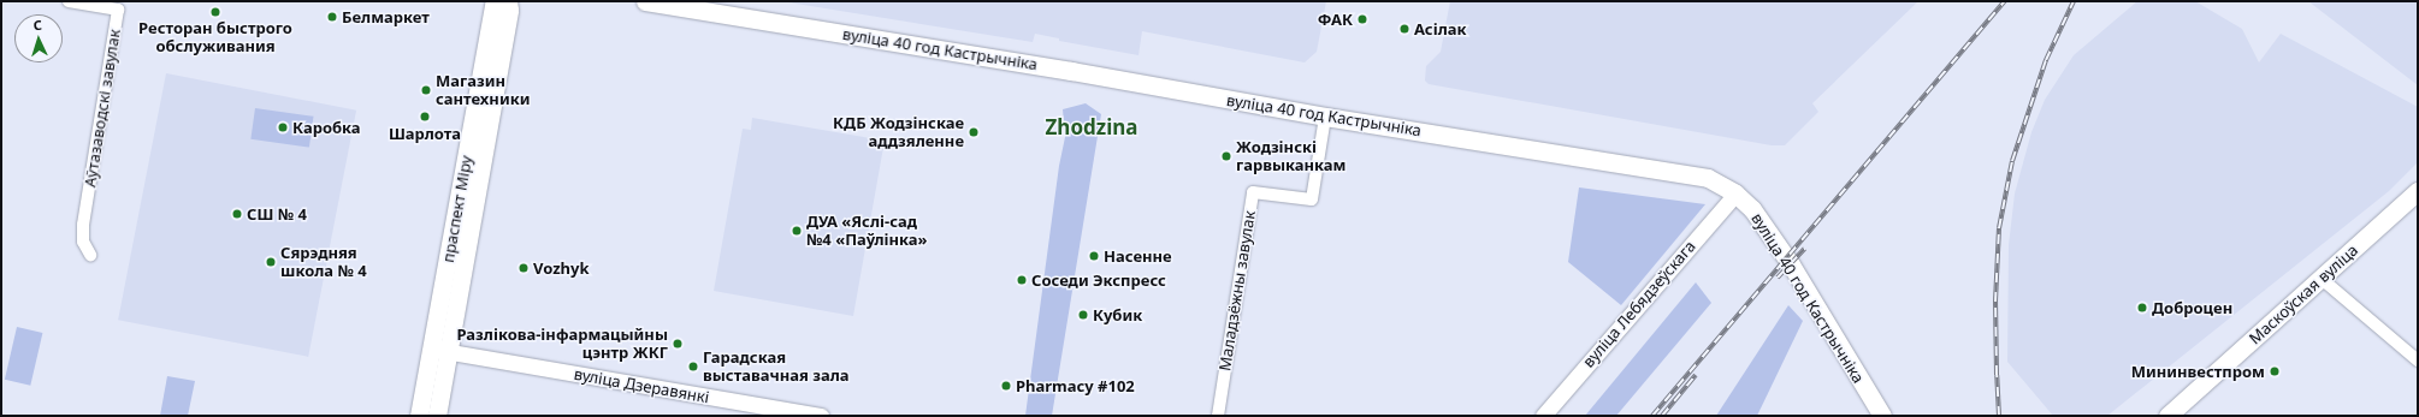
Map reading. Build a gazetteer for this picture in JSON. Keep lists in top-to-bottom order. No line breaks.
{"streets":{"main road":["вуліца 40 год Кастрычніка","праспект Міру","Маскоўская вуліца"],"street":["Аўтазаводскі завулак","Маладзёжны завулак","вуліца Лебядзеўскага","вуліца Дзеравянкі"]},"crossings":[["вуліца 40 год Кастрычніка","Маладзёжны завулак"],["вуліца 40 год Кастрычніка","вуліца Лебядзеўскага"],["праспект Міру","вуліца Дзеравянкі"]],"districts":["Zhodzina"],"places":["Ресторан быстрого обслуживания","Белмаркет","ФАК","Асілак","Магазин сантехники","Шарлота","Каробка","КДБ Жодзінскае аддзяленне","Жодзінскі гарвыканкам","СШ № 4","ДУА «Яслі-сад №4 «Паўлінка»","Насенне","Сярэдняя школа № 4","Vozhyk","Соседи Экспресс","Доброцен","Кубик","Разлікова-інфармацыйны цэнтр ЖКГ","Гарадская выставачная зала","Мининвестпром","Pharmacy #102"],"north":"top"}
